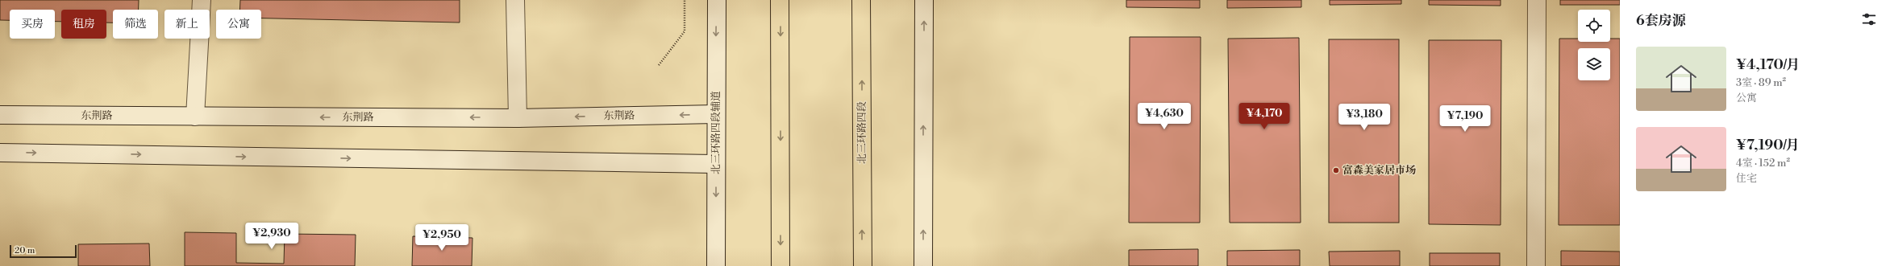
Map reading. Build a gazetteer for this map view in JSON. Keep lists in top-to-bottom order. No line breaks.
{"streets":{"highway":["北三环路四段"],"street":["东荆路","北三环路四段辅道"]},"crossings":[["东荆路","北三环路四段辅道"]],"one_way":["北三环路四段辅道"],"places":["富森美家居市场"],"scale_bar":"20 m","page":{"heading":"6套房源","chip":["买房","租房","筛选","新上","公寓"],"list":[{"name":"¥4,170/月","note":"3室 · 89 m² · 公寓"},{"name":"¥7,190/月","note":"4室 · 152 m² · 住宅"}],"price":["¥4,630","¥4,170","¥3,180","¥7,190","¥2,930","¥2,950"],"scale":"20 m"}}
